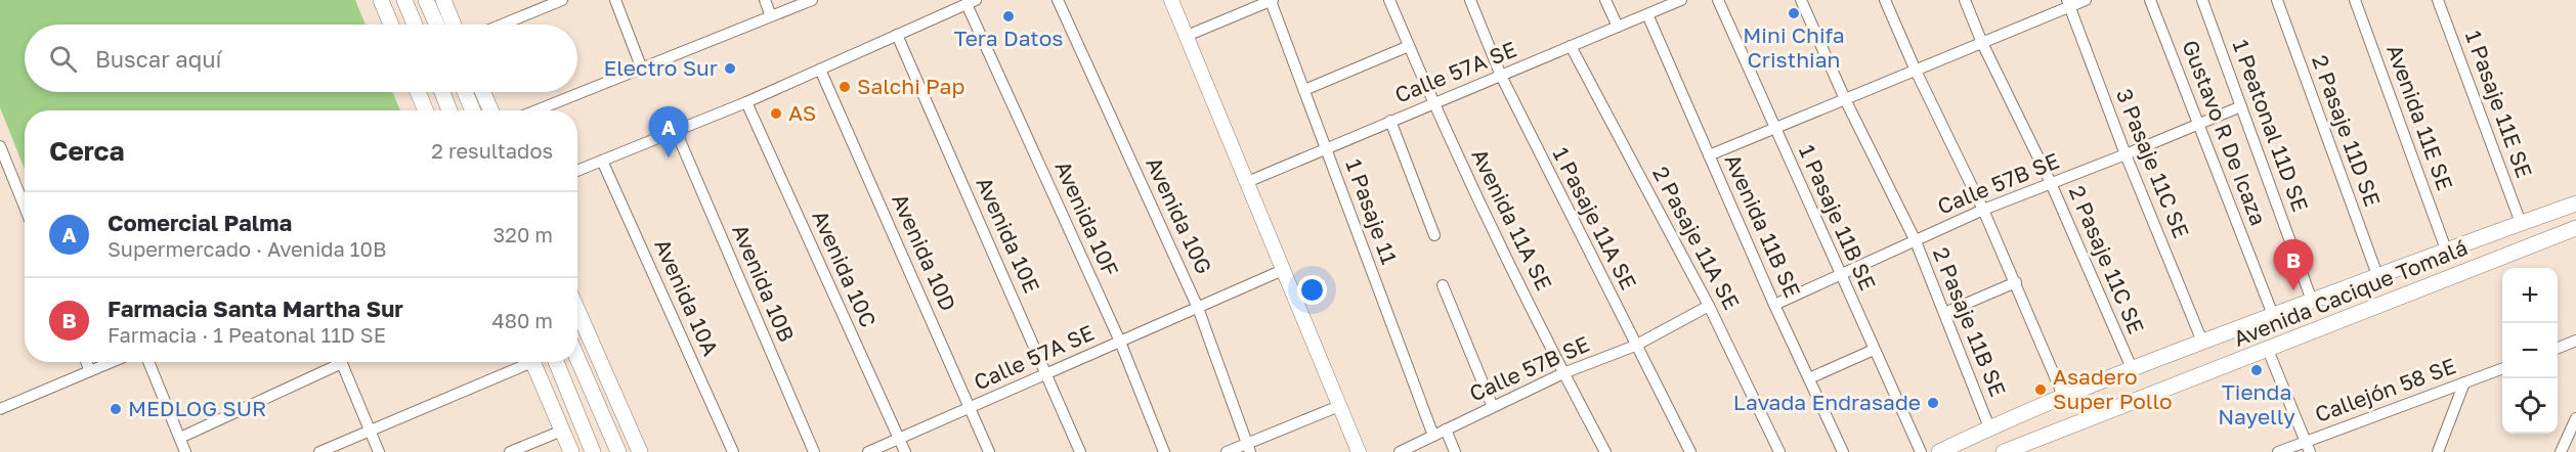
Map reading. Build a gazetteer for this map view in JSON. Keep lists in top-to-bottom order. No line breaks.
{"streets":{"main road":["Avenida Cacique Tomalá"],"street":["Calle 57A SE","1 Pasaje 11E SE","Avenida 11E SE","1 Peatonal 11D SE","2 Pasaje 11D SE","Gustavo R De Icaza","3 Pasaje 11C SE","Calle 57B SE","1 Pasaje 11","Avenida 10G","1 Pasaje 11B SE","Avenida 10F","1 Pasaje 11A SE","Avenida 11A SE","Avenida 11B SE","Avenida 10E","2 Pasaje 11A SE","Avenida 10D","2 Pasaje 11C SE","Avenida 10C","Avenida 10B","Avenida 10A","2 Pasaje 11B SE","Callejón 58 SE"]},"crossings":[["Calle 57A SE","1 Pasaje 11"],["Calle 57A SE","Avenida 10G"],["Calle 57A SE","Avenida 10F"],["Calle 57A SE","1 Pasaje 11A SE"],["Calle 57A SE","Avenida 11A SE"],["Calle 57A SE","Avenida 11B SE"],["Calle 57A SE","Avenida 10E"],["Calle 57A SE","2 Pasaje 11A SE"],["Calle 57A SE","Avenida 10D"],["Calle 57A SE","Avenida 10C"],["1 Pasaje 11E SE","Avenida Cacique Tomalá"],["Avenida 11E SE","Avenida Cacique Tomalá"],["1 Peatonal 11D SE","Calle 57B SE"],["1 Peatonal 11D SE","Avenida Cacique Tomalá"],["2 Pasaje 11D SE","Avenida Cacique Tomalá"],["Gustavo R De Icaza","Calle 57B SE"],["Gustavo R De Icaza","Avenida Cacique Tomalá"],["3 Pasaje 11C SE","Calle 57B SE"],["3 Pasaje 11C SE","Avenida Cacique Tomalá"],["Calle 57B SE","1 Pasaje 11"],["Calle 57B SE","1 Pasaje 11B SE"],["Calle 57B SE","1 Pasaje 11A SE"],["Calle 57B SE","Avenida 11A SE"],["Calle 57B SE","Avenida 11B SE"],["Calle 57B SE","2 Pasaje 11A SE"],["Calle 57B SE","2 Pasaje 11C SE"],["Calle 57B SE","2 Pasaje 11B SE"],["2 Pasaje 11C SE","Avenida Cacique Tomalá"],["Avenida Cacique Tomalá","2 Pasaje 11B SE"]],"places":["Mini Chifa Cristhian","Tera Datos","Electro Sur","Salchi Pap","AS","Tienda Nayelly","Asadero Super Pollo","Lavada Endrasade","MEDLOG SUR"],"page":{"search":"Buscar aquí","pins":["A","B"],"heading":["Cerca","2 resultados"],"list":[{"mark":"A","name":"Comercial Palma","note":"Supermercado · Avenida 10B","value":"320 m"},{"mark":"B","name":"Farmacia Santa Martha Sur","note":"Farmacia · 1 Peatonal 11D SE","value":"480 m"}],"map_buttons":["+","−"]}}
